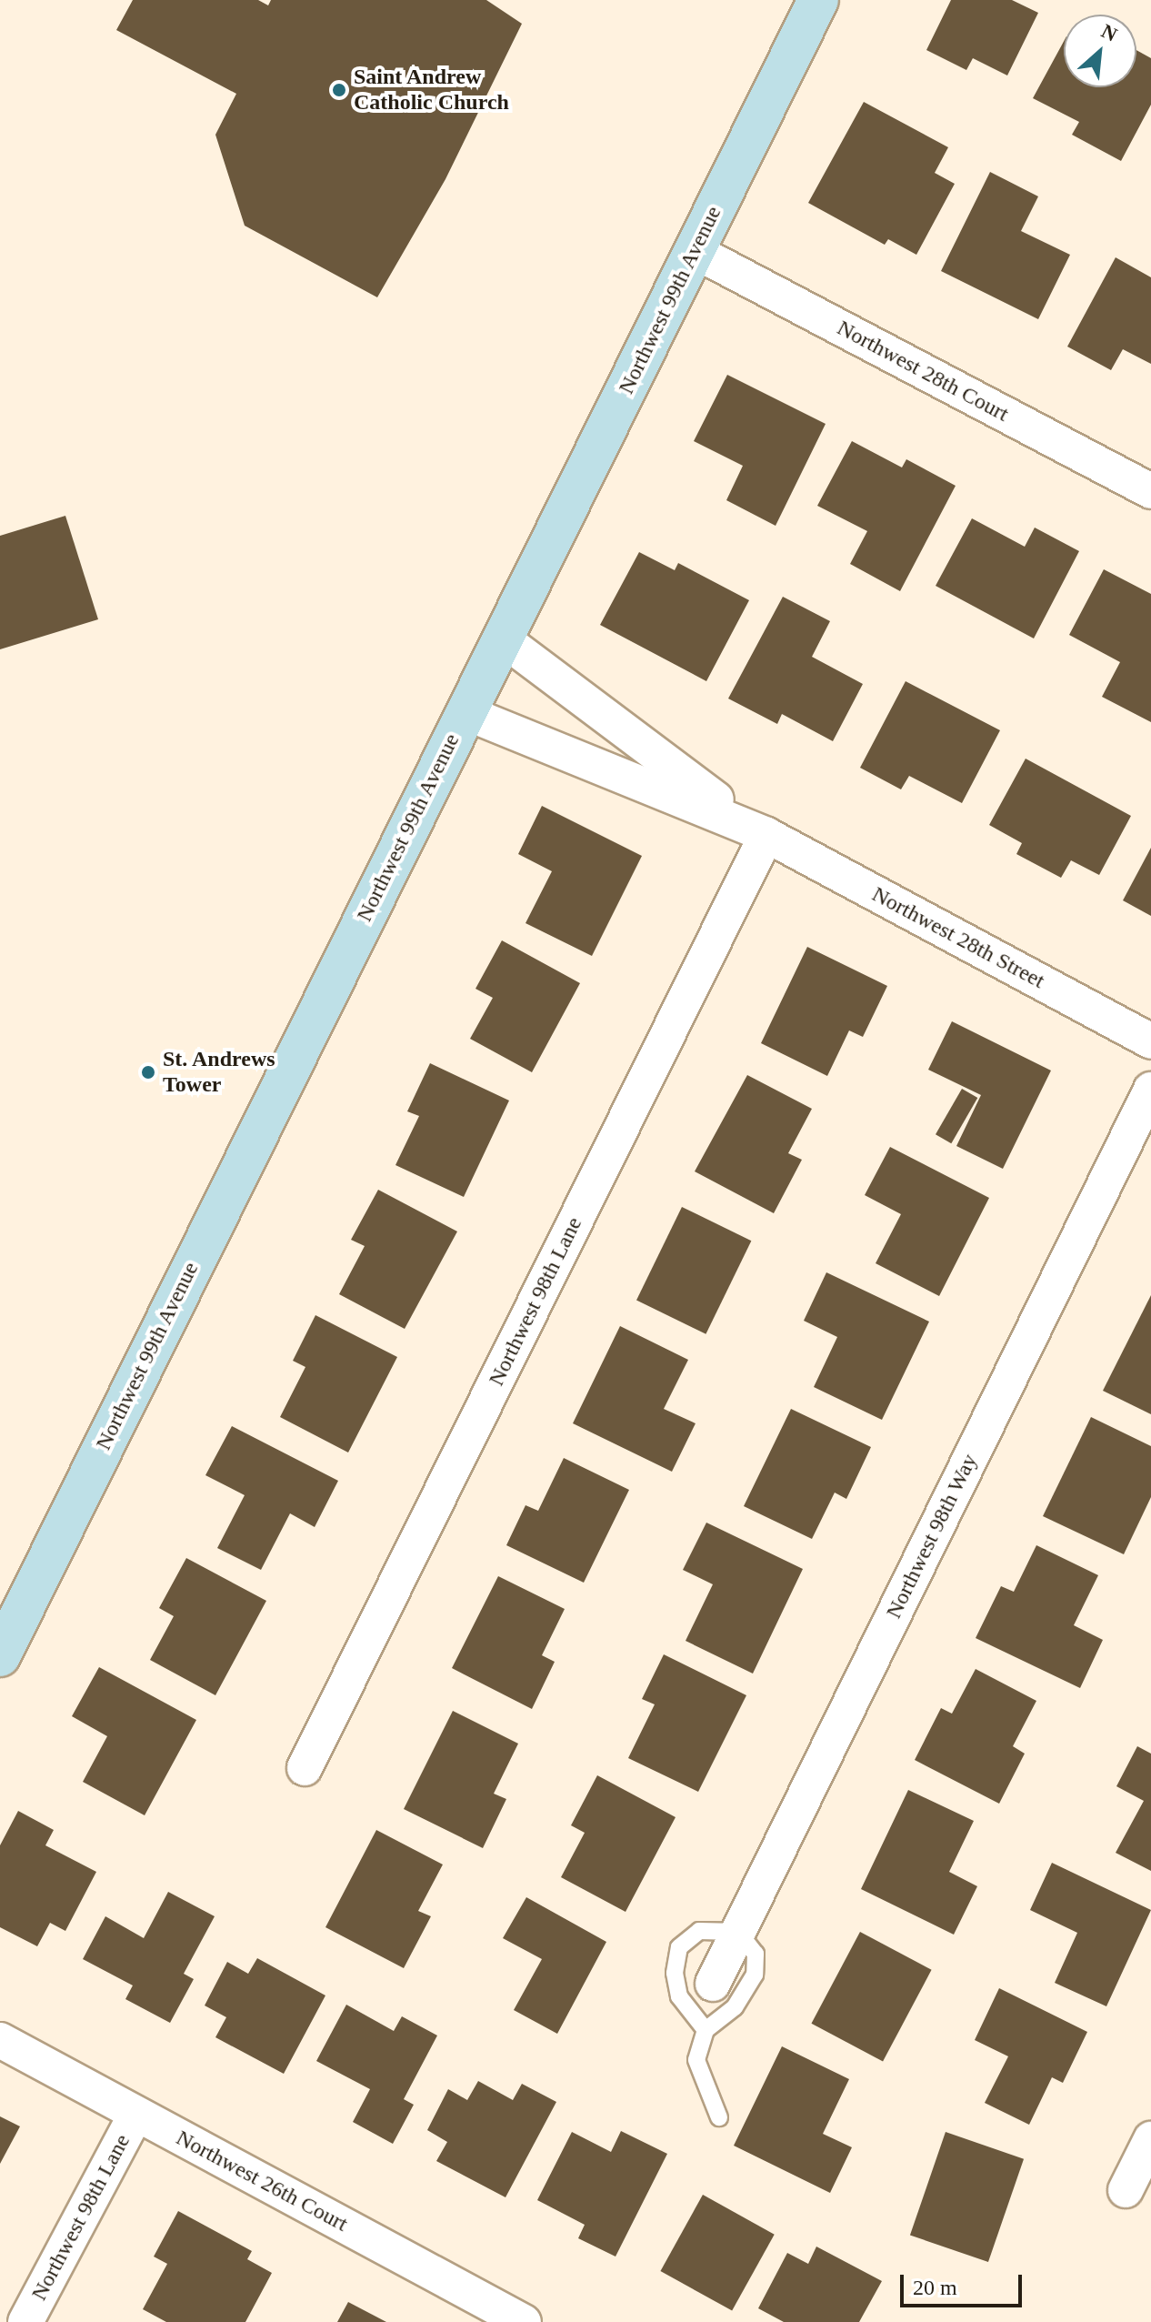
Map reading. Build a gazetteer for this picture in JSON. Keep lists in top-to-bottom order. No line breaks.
{"streets":{"street":["Northwest 99th Avenue","Northwest 28th Court","Northwest 28th Street","Northwest 98th Lane","Northwest 98th Way","Northwest 26th Court"]},"crossings":[["Northwest 99th Avenue","Northwest 28th Court"],["Northwest 99th Avenue","Northwest 28th Street"],["Northwest 28th Street","Northwest 98th Lane"],["Northwest 98th Lane","Northwest 26th Court"]],"places":["Saint Andrew Catholic Church","St. Andrews Tower"],"scale_bar":"20 m","north":"top right"}
